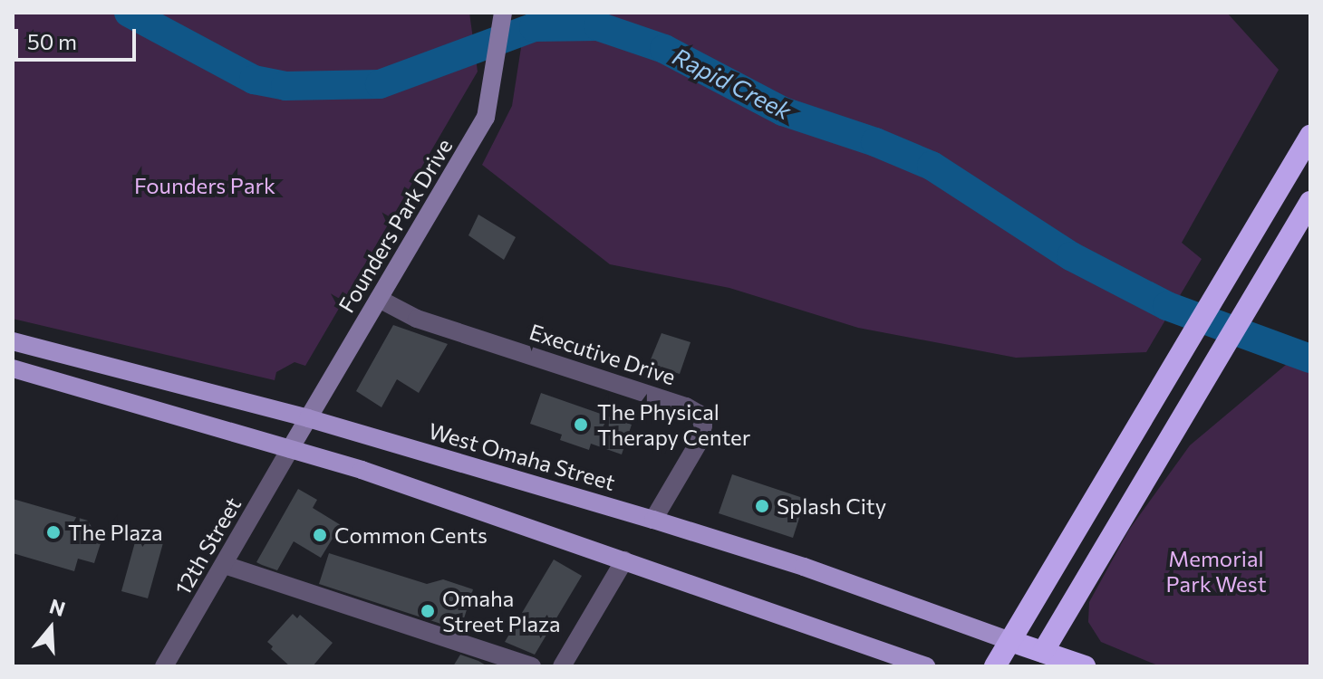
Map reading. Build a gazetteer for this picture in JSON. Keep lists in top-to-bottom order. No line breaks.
{"streets":{"main road":["Founders Park Drive","West Omaha Street"],"street":["Executive Drive","12th Street"]},"crossings":[["Founders Park Drive","Executive Drive"],["Founders Park Drive","West Omaha Street"],["Founders Park Drive","12th Street"],["Executive Drive","West Omaha Street"]],"water":["Rapid Creek"],"parks":["Founders Park","Memorial Park West"],"places":["The Physical Therapy Center","Splash City","The Plaza","Common Cents","Omaha Street Plaza"],"scale_bar":"50 m","north":"top"}
